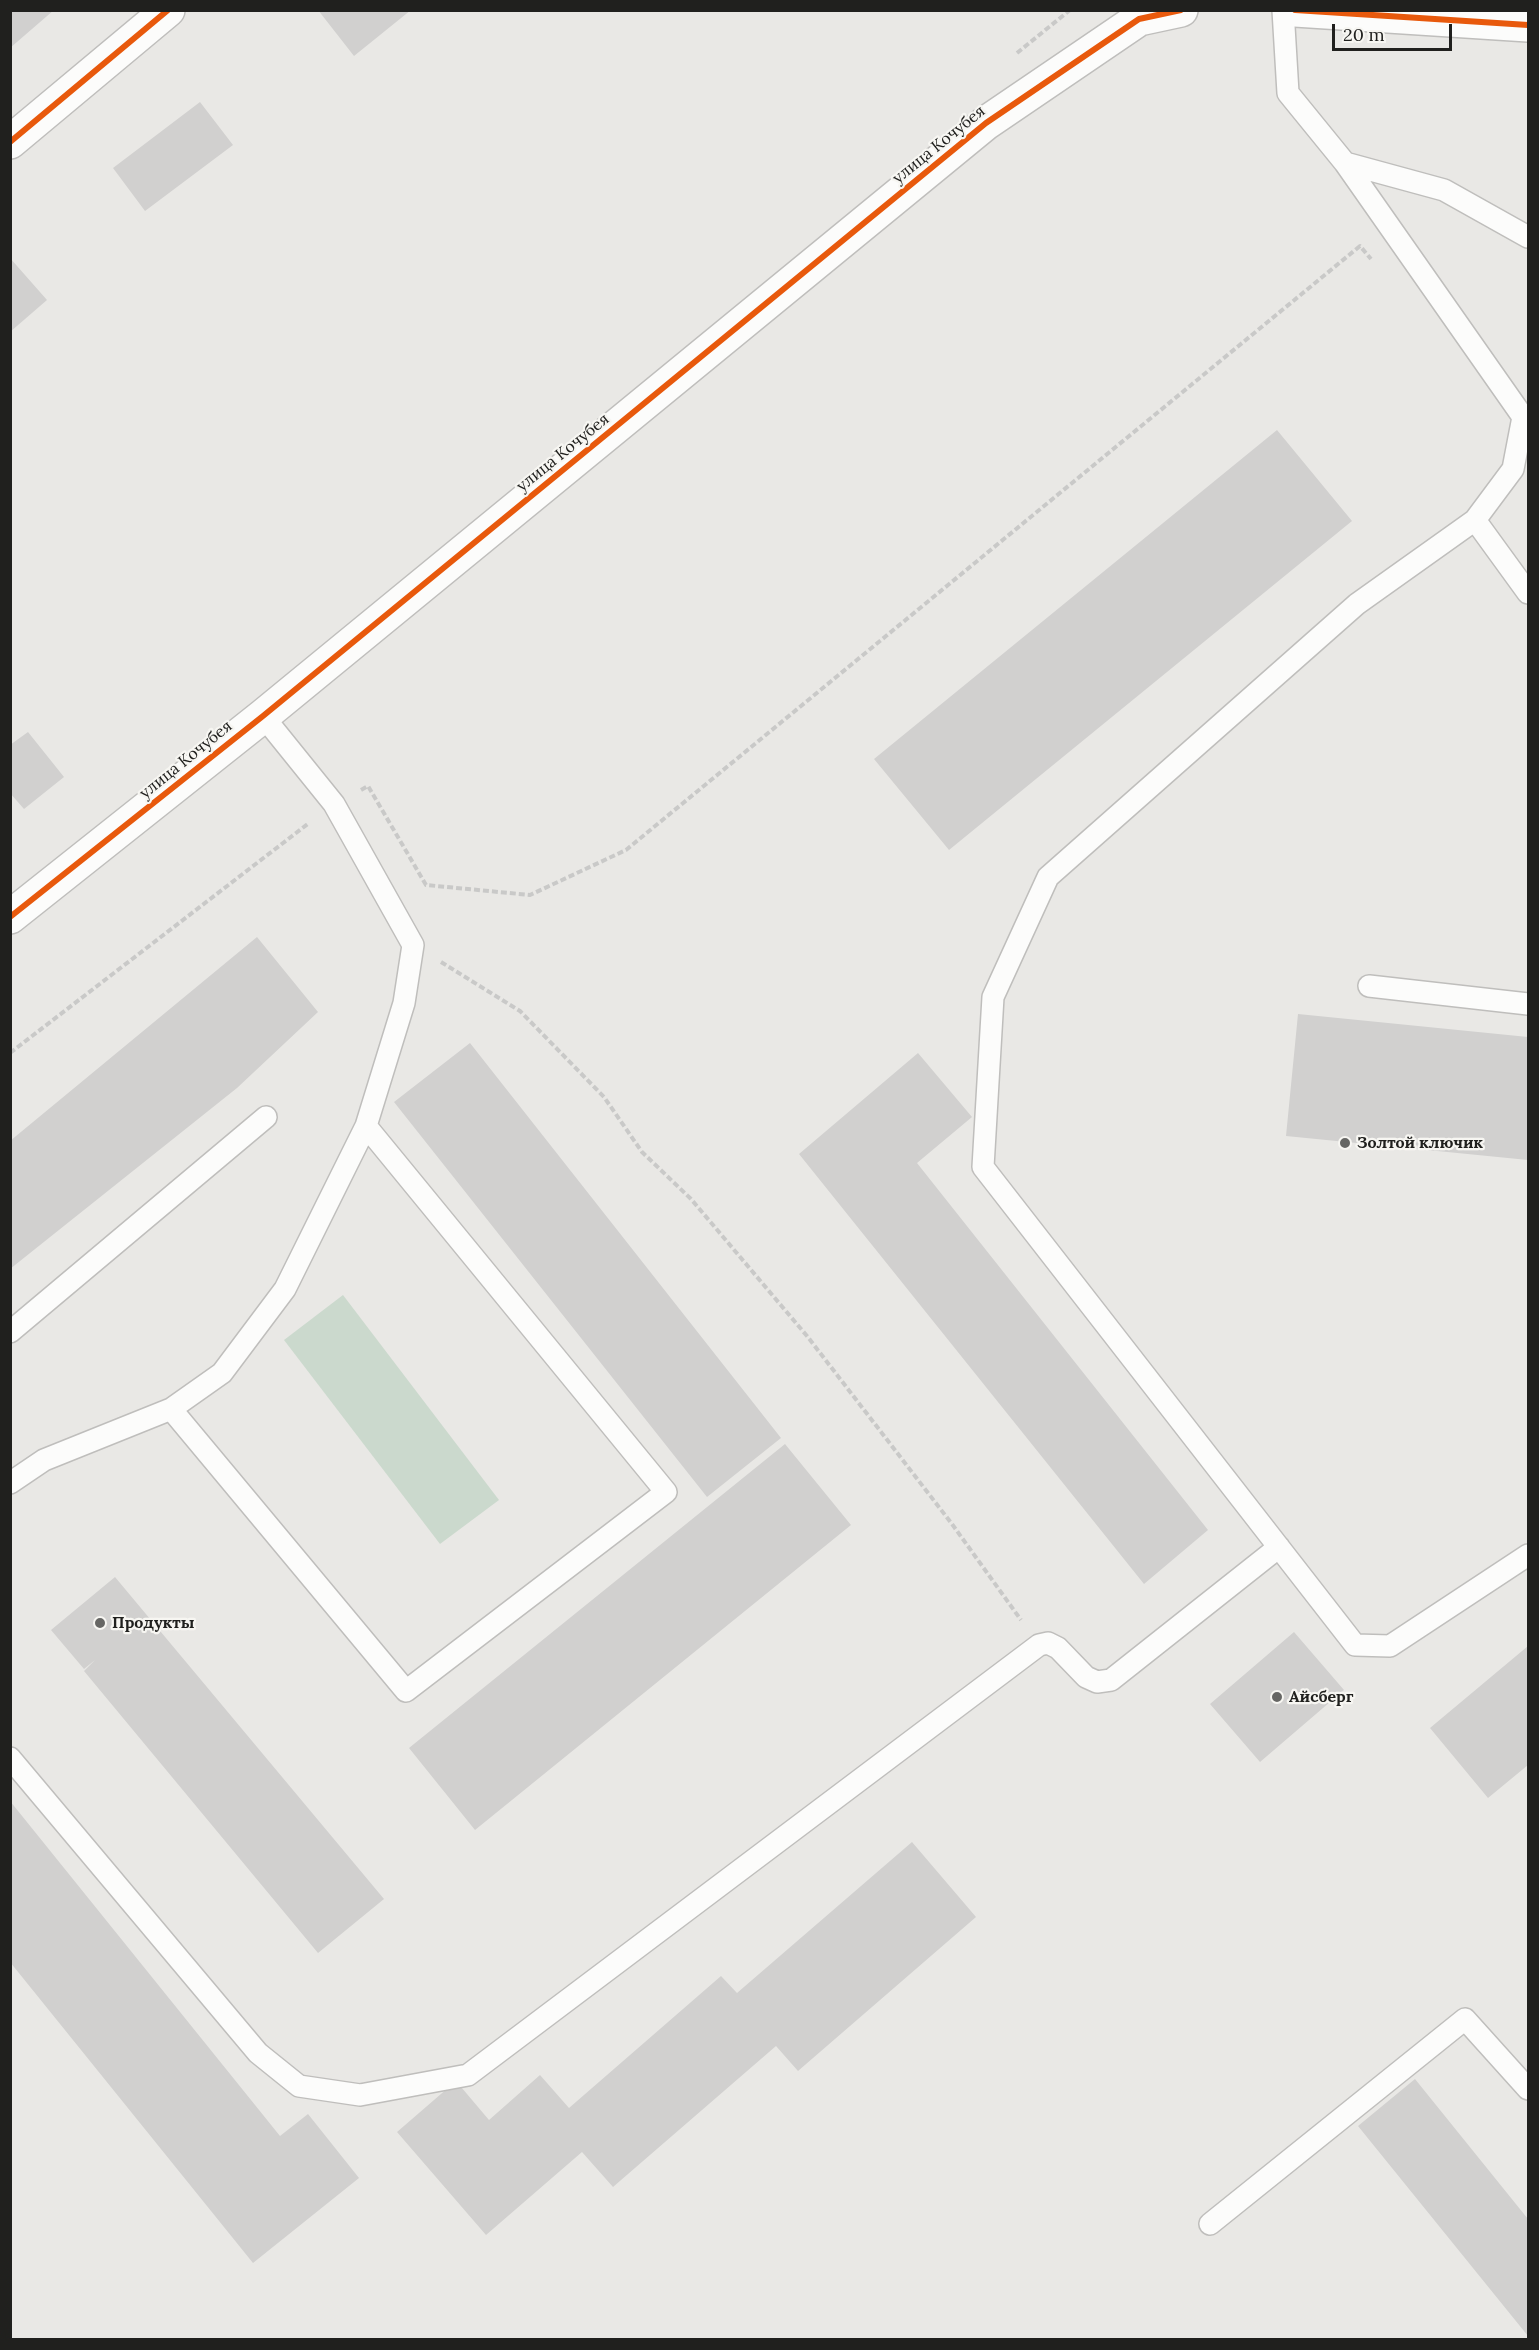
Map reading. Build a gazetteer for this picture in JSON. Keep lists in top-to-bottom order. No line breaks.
{"streets":{"street":["улица Кочубея"]},"places":["Золтой ключик","Продукты","Айсберг"],"scale_bar":"20 m"}
